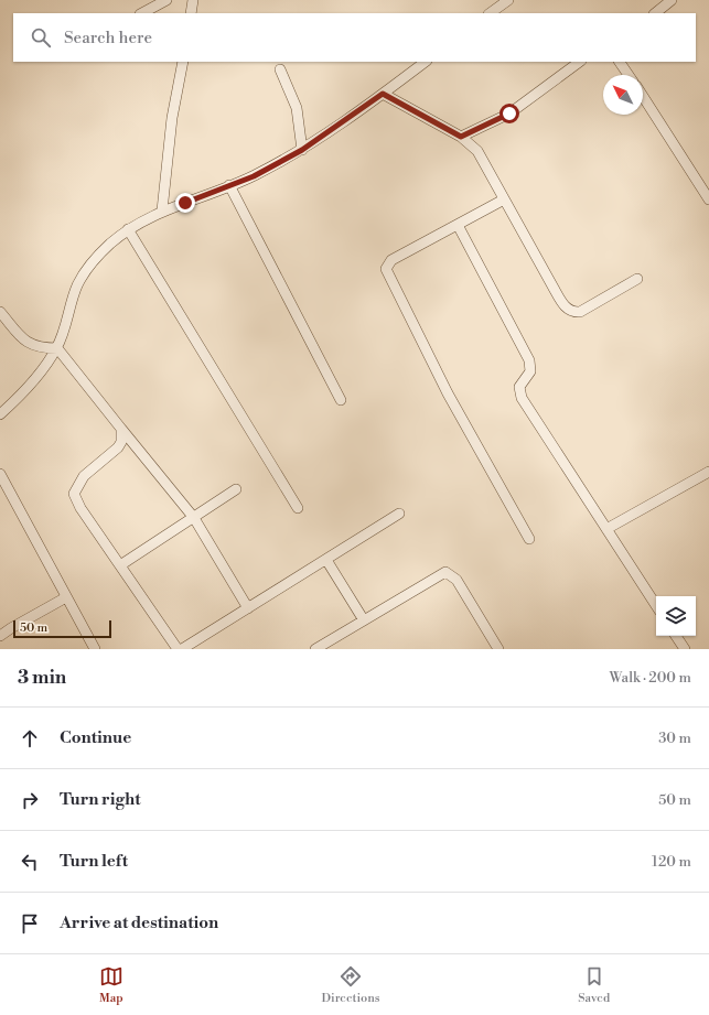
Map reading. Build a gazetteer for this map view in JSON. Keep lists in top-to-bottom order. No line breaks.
{"scale_bar":"50 m","north":"top left","page":{"search":"Search here","scale":"50 m","heading":["3 min","Walk · 200 m"],"list":[["Continue","30 m"],["Turn right","50 m"],["Turn left","120 m"],"Arrive at destination"],"nav":["Map","Directions","Saved"]}}
